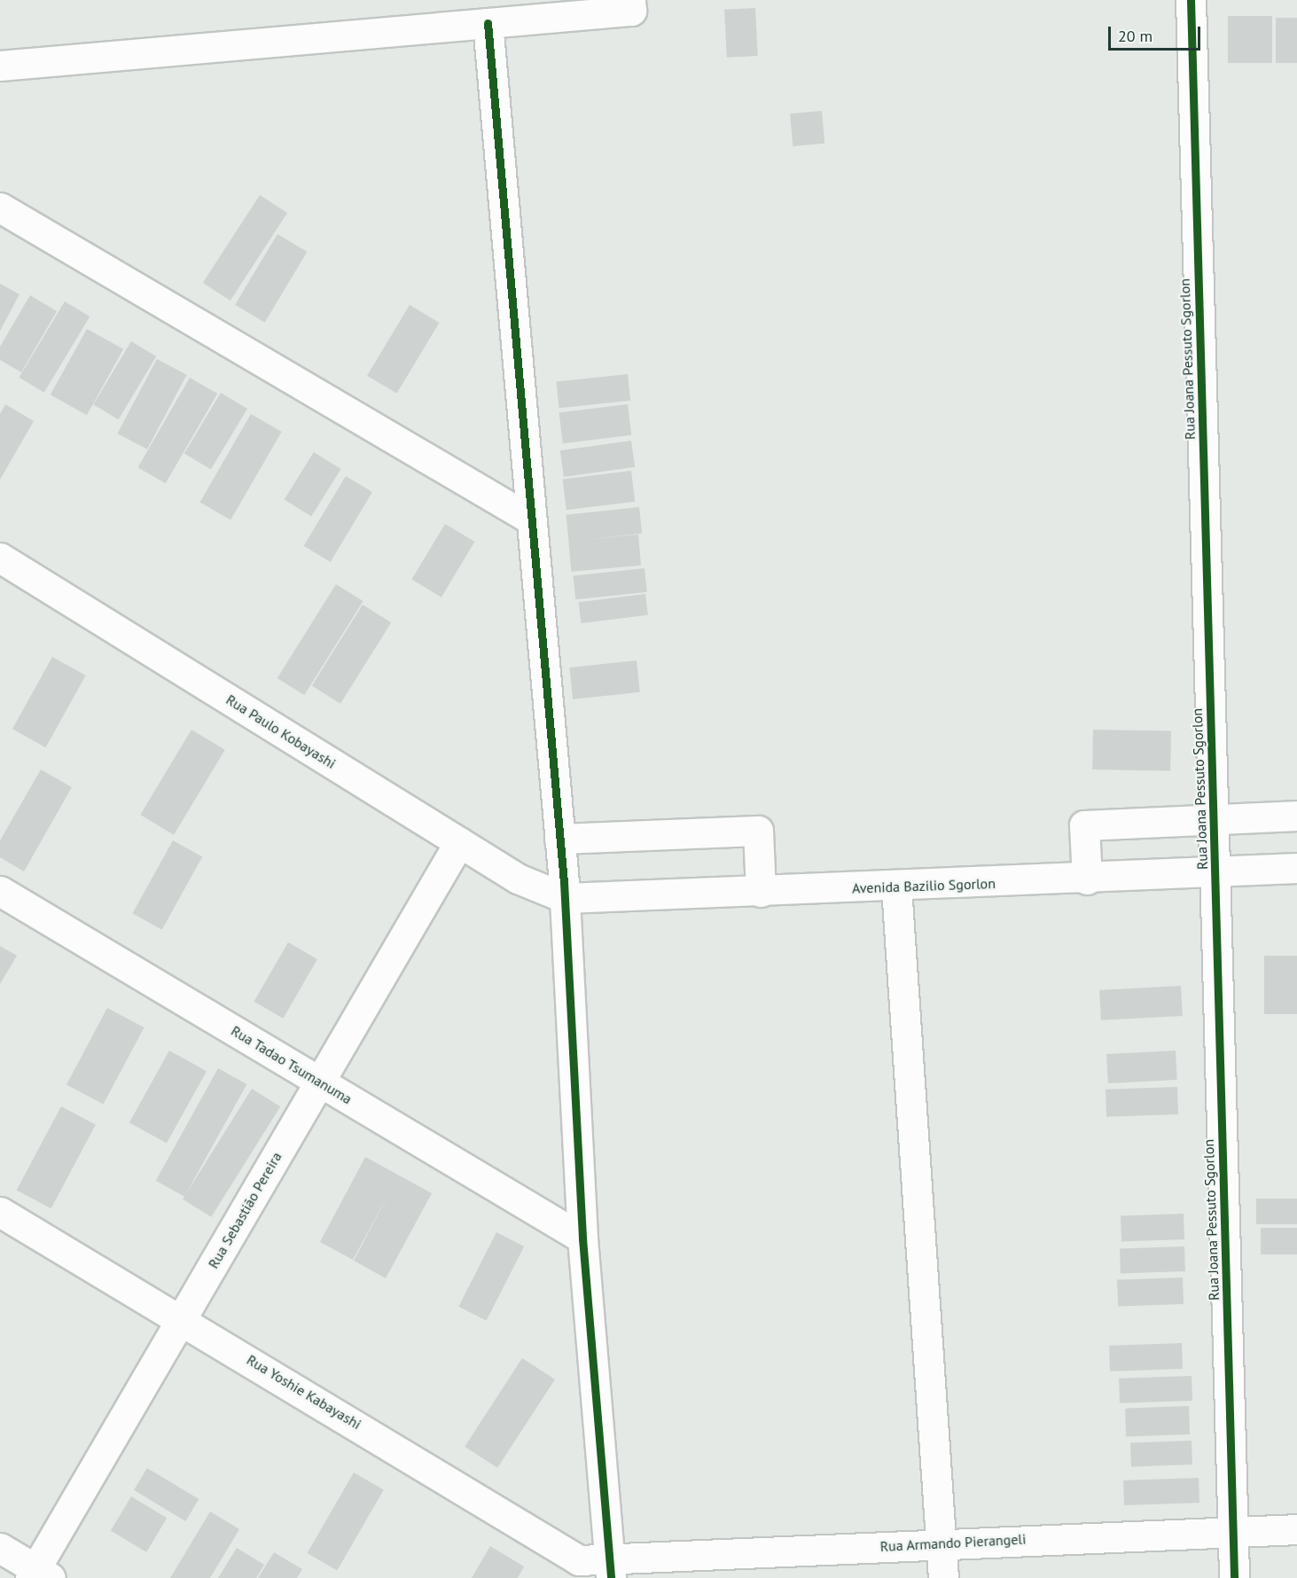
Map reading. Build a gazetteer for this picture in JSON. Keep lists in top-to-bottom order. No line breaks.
{"streets":{"street":["Rua Joana Pessuto Sgorlon","Rua Paulo Kobayashi","Avenida Bazilio Sgorlon","Rua Tadao Tsumanuma","Rua Sebastião Pereira","Rua Yoshie Kabayashi","Rua Armando Pierangeli"]},"crossings":[["Rua Joana Pessuto Sgorlon","Avenida Bazilio Sgorlon"],["Rua Joana Pessuto Sgorlon","Rua Armando Pierangeli"],["Rua Paulo Kobayashi","Avenida Bazilio Sgorlon"],["Rua Paulo Kobayashi","Rua Sebastião Pereira"],["Rua Tadao Tsumanuma","Rua Sebastião Pereira"],["Rua Sebastião Pereira","Rua Yoshie Kabayashi"],["Rua Yoshie Kabayashi","Rua Armando Pierangeli"]],"scale_bar":"20 m"}
